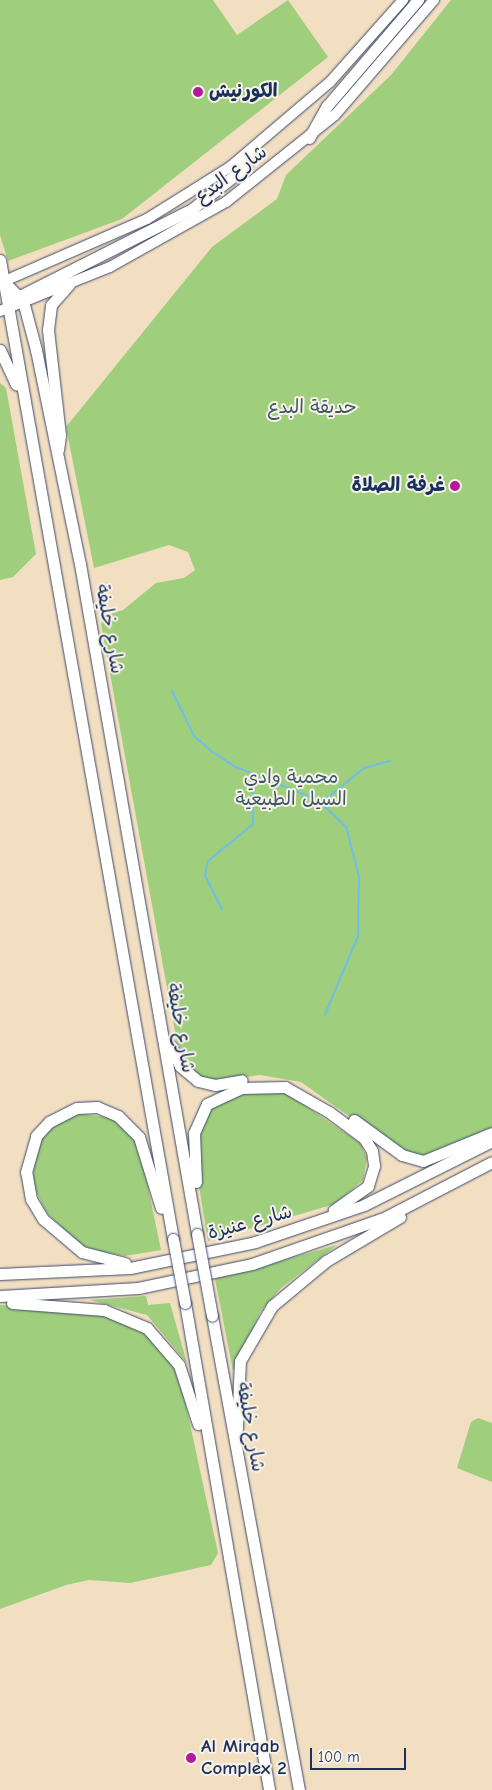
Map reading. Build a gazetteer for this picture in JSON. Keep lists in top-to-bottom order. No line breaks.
{"streets":{"main road":["شارع البدع","شارع خليفة","شارع عنيزة"]},"crossings":[["شارع البدع","شارع خليفة"]],"parks":["حديقة البدع","محمية وادي السيل الطبيعية"],"places":["الكورنيش","غرفة الصلاة","Al Mirqab Complex 2"],"scale_bar":"100 m"}
